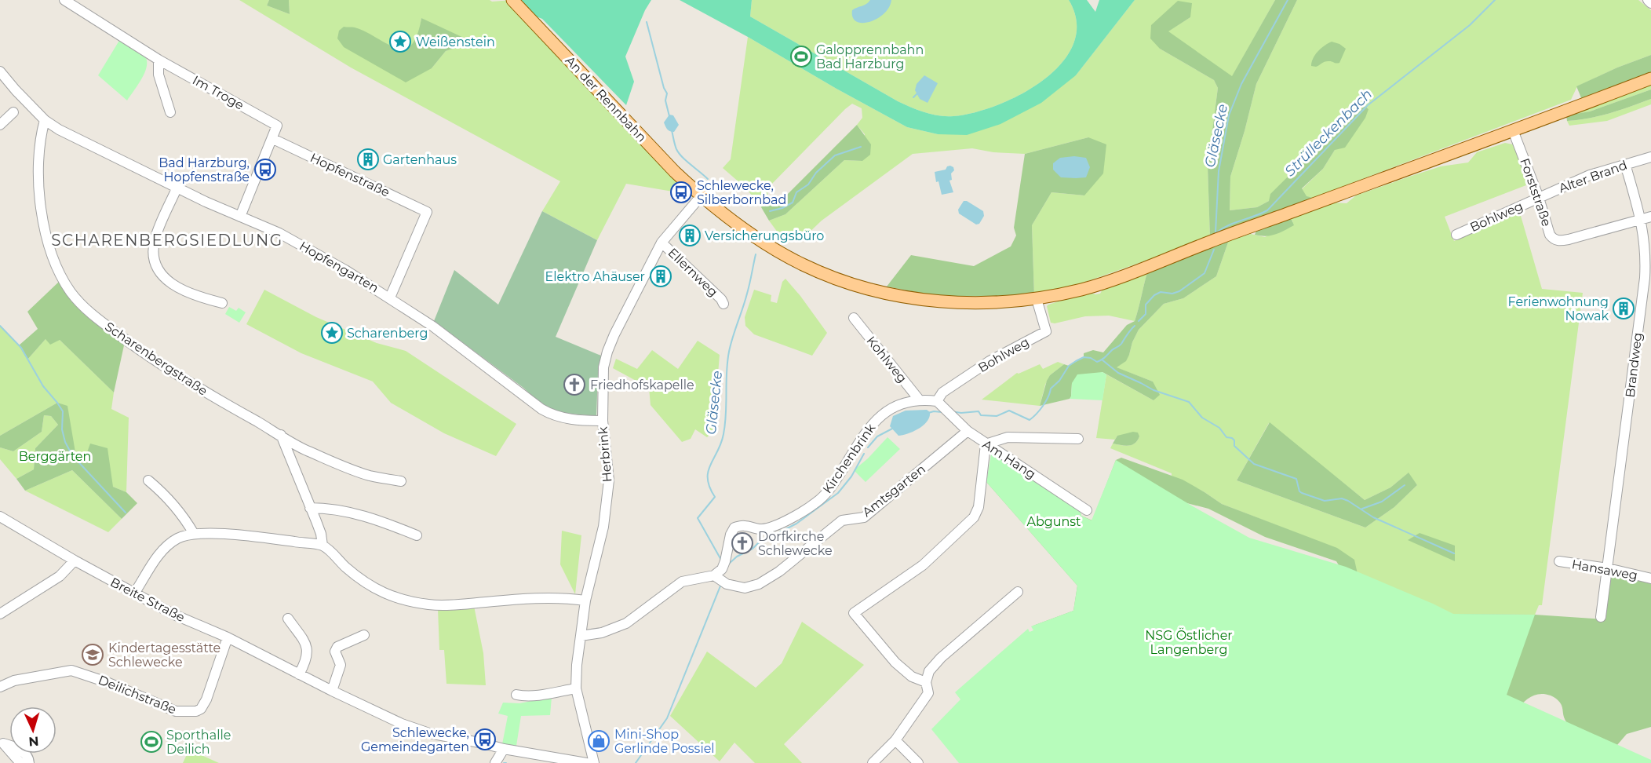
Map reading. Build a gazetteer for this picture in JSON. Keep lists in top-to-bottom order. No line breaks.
{"streets":{"main road":["An der Rennbahn"],"street":["Im Troge","Hopfenstraße","Alter Brand","Forststraße","Bohlweg","Hopfengarten","Ellernweg","Scharenbergstraße","Kohlweg","Brandweg","Herbrink","Kirchenbrink","Am Hang","Amtsgarten","Hansaweg","Breite Straße","Deilichstraße"]},"crossings":[["Im Troge","Hopfenstraße"],["An der Rennbahn","Forststraße"],["An der Rennbahn","Bohlweg"],["An der Rennbahn","Herbrink"],["Hopfenstraße","Hopfengarten"],["Alter Brand","Forststraße"],["Alter Brand","Bohlweg"],["Alter Brand","Brandweg"],["Forststraße","Bohlweg"],["Forststraße","Brandweg"],["Bohlweg","Kirchenbrink"],["Bohlweg","Am Hang"],["Hopfengarten","Scharenbergstraße"],["Hopfengarten","Herbrink"],["Ellernweg","Herbrink"],["Kohlweg","Kirchenbrink"],["Brandweg","Hansaweg"],["Kirchenbrink","Am Hang"],["Kirchenbrink","Amtsgarten"],["Am Hang","Amtsgarten"],["Breite Straße","Deilichstraße"]],"districts":["SCHARENBERGSIEDLUNG"],"water":["Strülleckenbach","Gläsecke"],"parks":["Berggärten","Abgunst","NSG Östlicher Langenberg"],"places":{"place":["Weißenstein","Scharenberg"],"sports":["Galopprennbahn Bad Harzburg","Sporthalle Deilich"],"building":["Gartenhaus","Versicherungsbüro","Elektro Ahäuser","Ferienwohnung Nowak"],"bus stop":["Bad Harzburg, Hopfenstraße","Schlewecke, Silberbornbad","Schlewecke, Gemeindegarten"],"church":["Friedhofskapelle","Dorfkirche Schlewecke"],"school or university":["Kindertagesstätte Schlewecke"],"shop":["Mini-Shop Gerlinde Possiel"]},"north":"bottom"}
